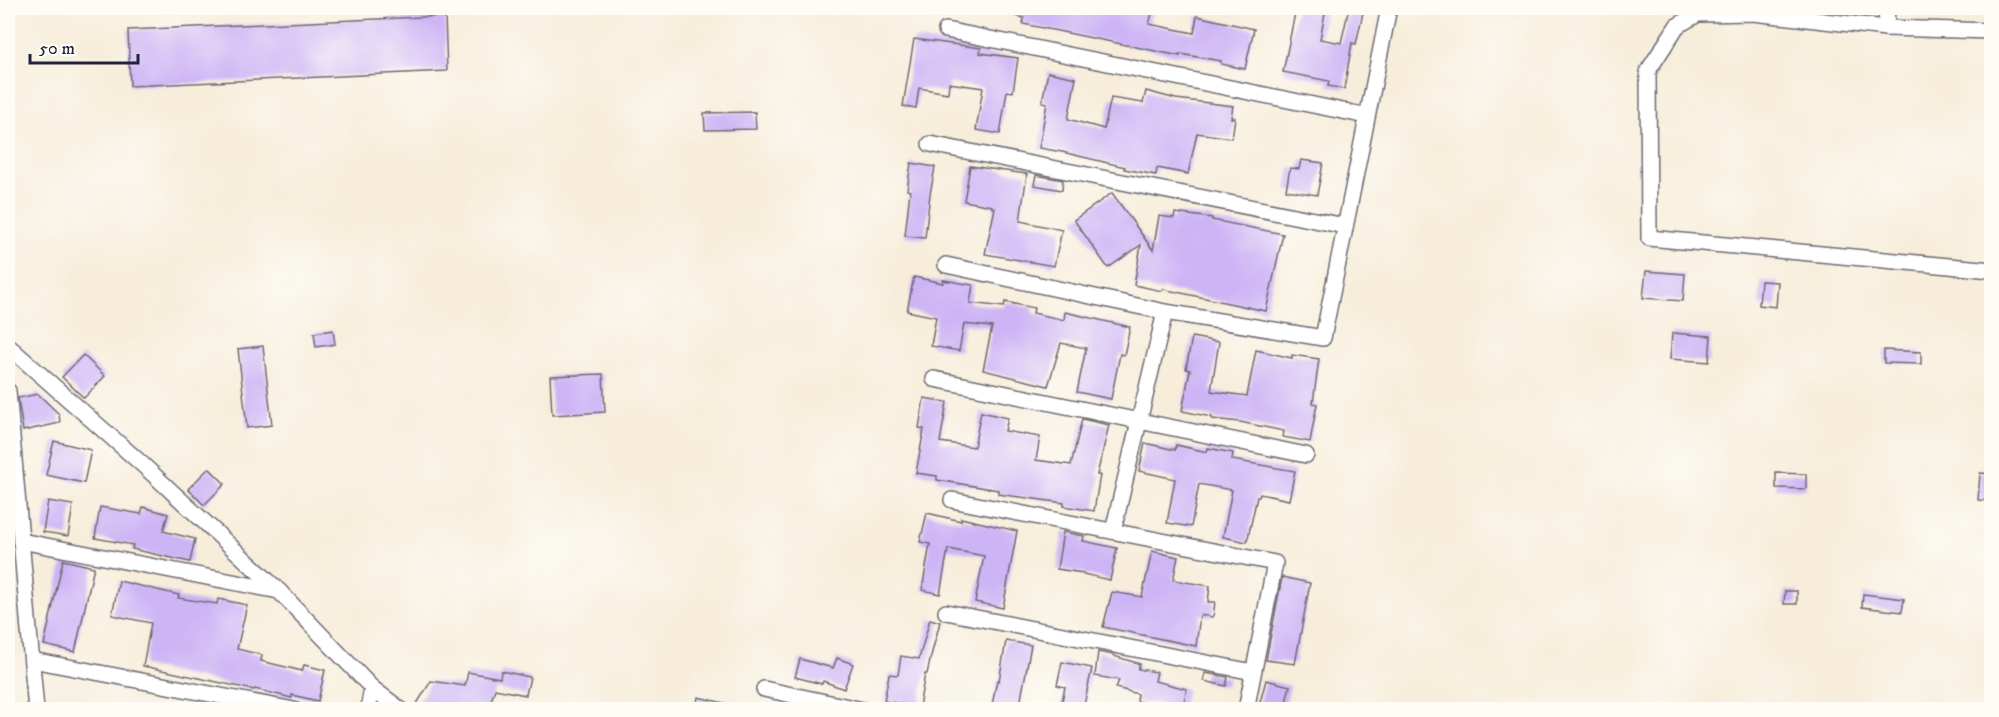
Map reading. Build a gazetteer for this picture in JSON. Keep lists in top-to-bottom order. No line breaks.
{"scale_bar":"50 m"}
